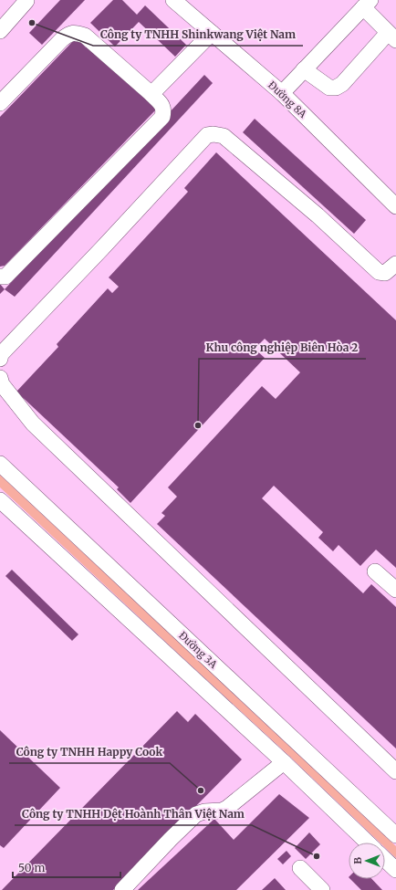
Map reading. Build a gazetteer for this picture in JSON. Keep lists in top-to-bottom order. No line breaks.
{"streets":{"street":["Đường 8A","Đường 3A"]},"places":["Công ty TNHH Shinkwang Việt Nam","Khu công nghiệp Biên Hòa 2","Công ty TNHH Happy Cook","Công ty TNHH Dệt Hoành Thân Việt Nam"],"scale_bar":"50 m","north":"left"}
